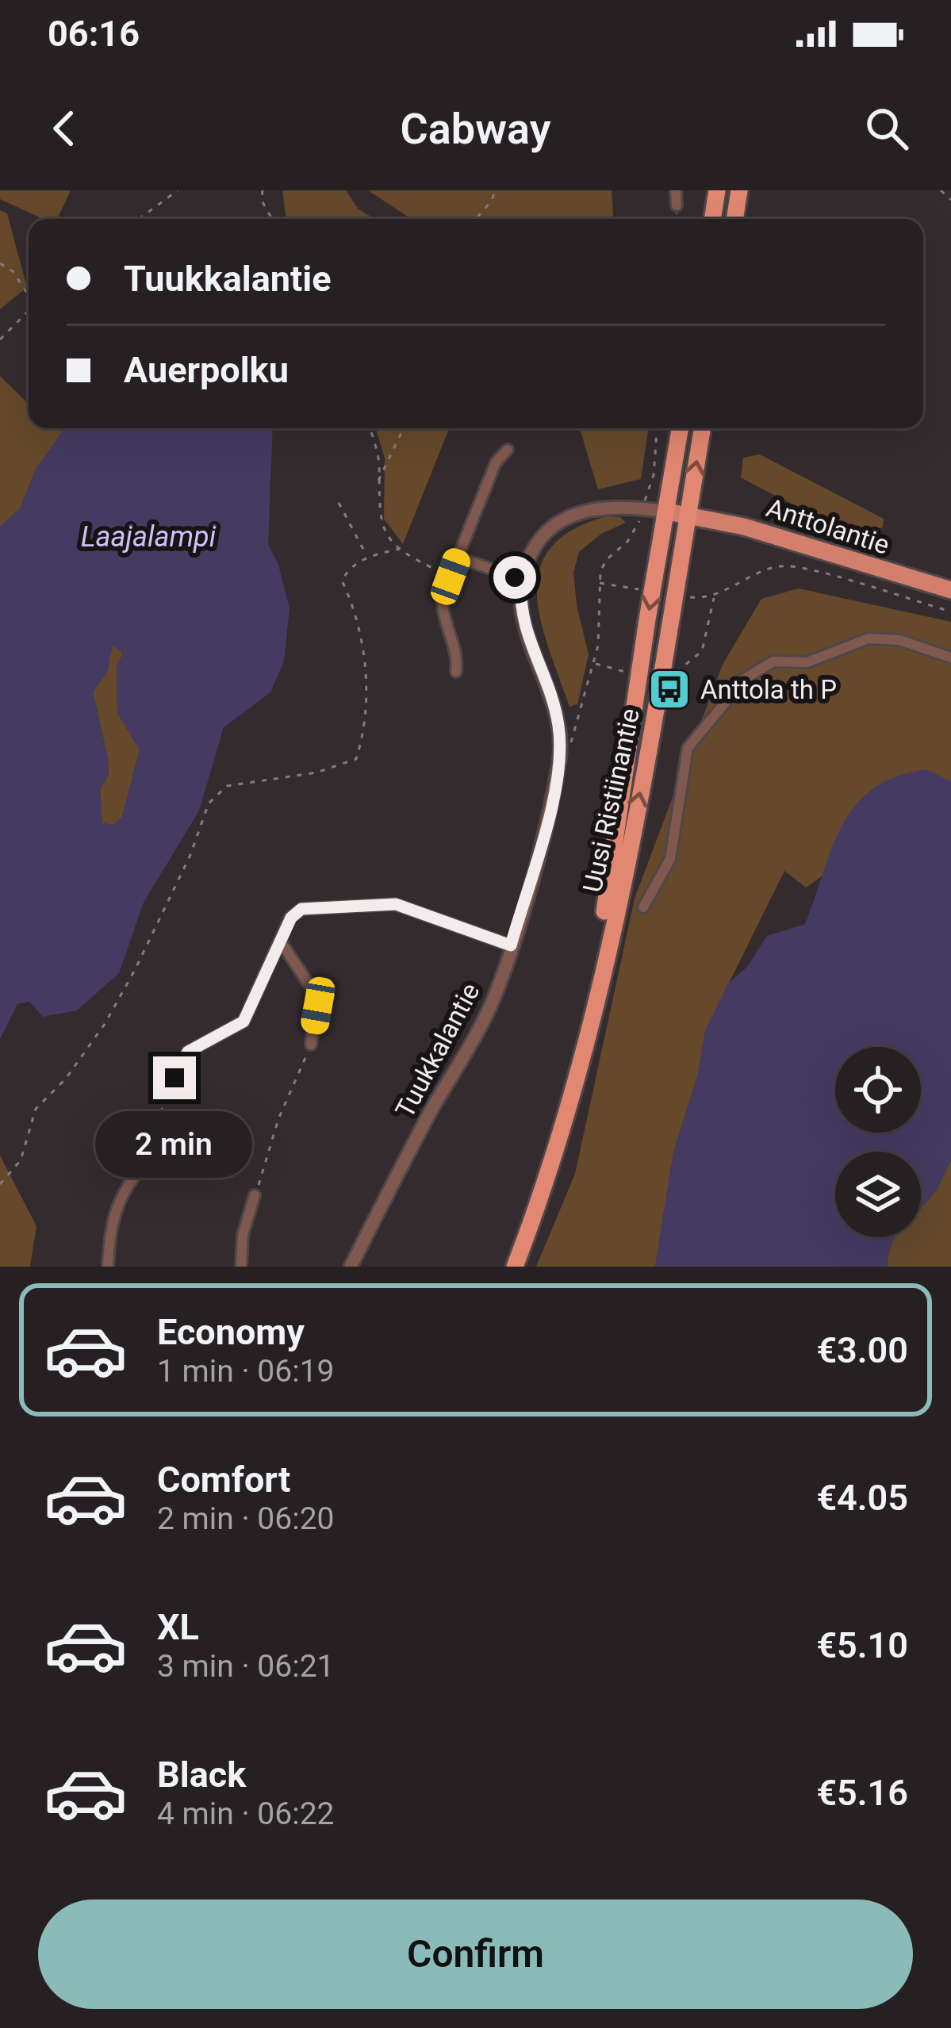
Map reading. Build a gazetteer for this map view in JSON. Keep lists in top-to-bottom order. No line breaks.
{"streets":{"highway":["Uusi Ristiinantie"],"main road":["Anttolantie"],"street":["Tuukkalantie"]},"crossings":[["Anttolantie","Uusi Ristiinantie"]],"water":["Laajalampi"],"places":{"bus stop":["Anttola th P"]},"page":{"status":"06:16","header":"Cabway","banner":["Tuukkalantie","Auerpolku"],"bubble":"2 min","list":[{"name":"Economy","note":"1 min · 06:19","value":"€3.00"},{"name":"Comfort","note":"2 min · 06:20","value":"€4.05"},{"name":"XL","note":"3 min · 06:21","value":"€5.10"},{"name":"Black","note":"4 min · 06:22","value":"€5.16"}],"buttons":"Confirm"}}
